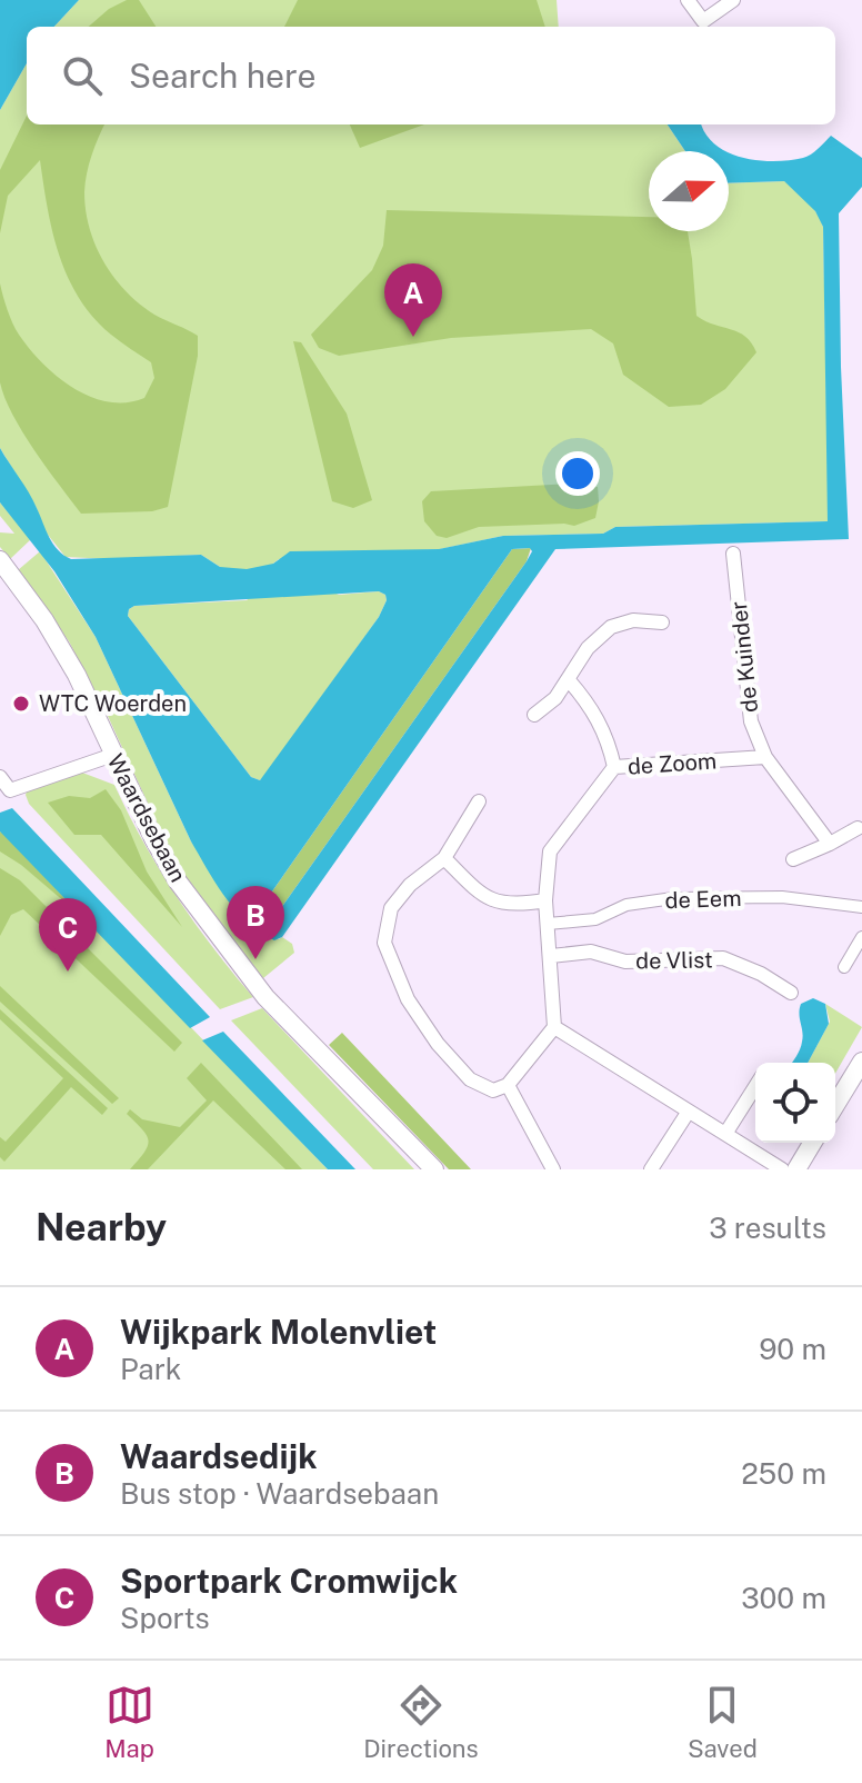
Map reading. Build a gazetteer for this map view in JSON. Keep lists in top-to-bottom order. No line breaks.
{"streets":{"street":["de Kuinder","de Zoom","Waardsebaan","de Eem","de Vlist"]},"crossings":[["de Kuinder","de Zoom"],["de Zoom","de Eem"],["de Zoom","de Vlist"]],"places":["WTC Woerden"],"north":"right","page":{"search":"Search here","pins":["A","B","C"],"heading":["Nearby","3 results"],"list":[{"mark":"A","name":"Wijkpark Molenvliet","note":"Park","value":"90 m"},{"mark":"B","name":"Waardsedijk","note":"Bus stop · Waardsebaan","value":"250 m"},{"mark":"C","name":"Sportpark Cromwijck","note":"Sports","value":"300 m"}],"nav":["Map","Directions","Saved"]}}
